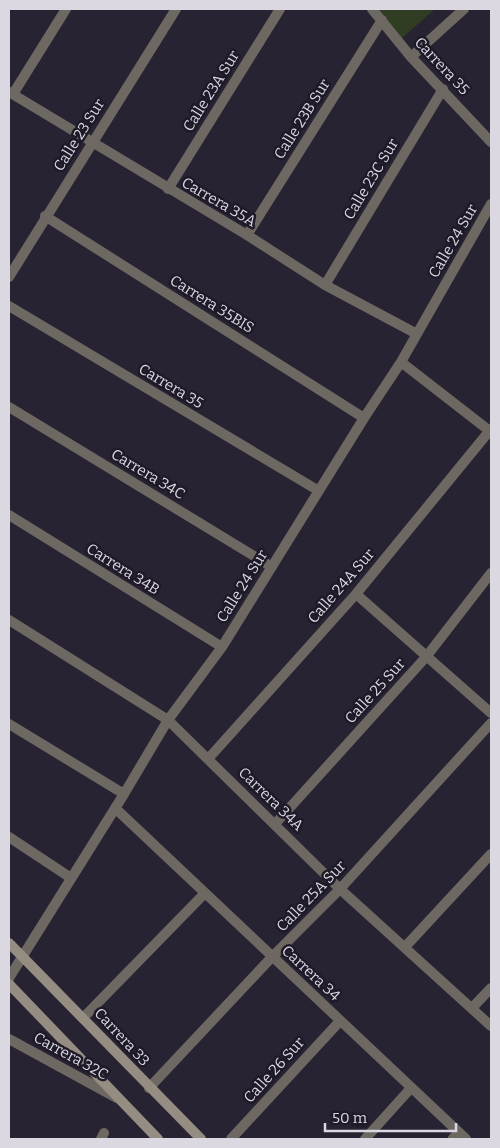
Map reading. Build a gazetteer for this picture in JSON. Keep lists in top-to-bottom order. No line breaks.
{"streets":{"main road":["Carrera 33"],"street":["Carrera 35","Calle 23A Sur","Calle 23B Sur","Calle 23 Sur","Calle 23C Sur","Carrera 35A","Calle 24 Sur","Carrera 35BIS","Carrera 34C","Carrera 34B","Calle 24A Sur","Calle 25 Sur","Carrera 34A","Calle 25A Sur","Carrera 34","Carrera 32C","Calle 26 Sur"]},"crossings":[["Carrera 35","Calle 23B Sur"],["Carrera 35","Calle 23C Sur"],["Carrera 35","Calle 24 Sur"],["Calle 23A Sur","Carrera 35A"],["Calle 23B Sur","Carrera 35A"],["Calle 23 Sur","Carrera 35A"],["Calle 23 Sur","Carrera 35BIS"],["Calle 23C Sur","Carrera 35A"],["Carrera 35A","Calle 24 Sur"],["Calle 24 Sur","Carrera 35BIS"],["Calle 24 Sur","Carrera 34C"],["Calle 24 Sur","Carrera 34B"],["Calle 24 Sur","Carrera 34A"],["Calle 24 Sur","Carrera 34"],["Calle 24 Sur","Carrera 33"],["Calle 24A Sur","Carrera 34A"],["Calle 25 Sur","Carrera 34A"],["Carrera 34A","Calle 25A Sur"],["Calle 25A Sur","Carrera 34"],["Calle 25A Sur","Carrera 33"],["Carrera 34","Calle 26 Sur"]],"scale_bar":"50 m"}
